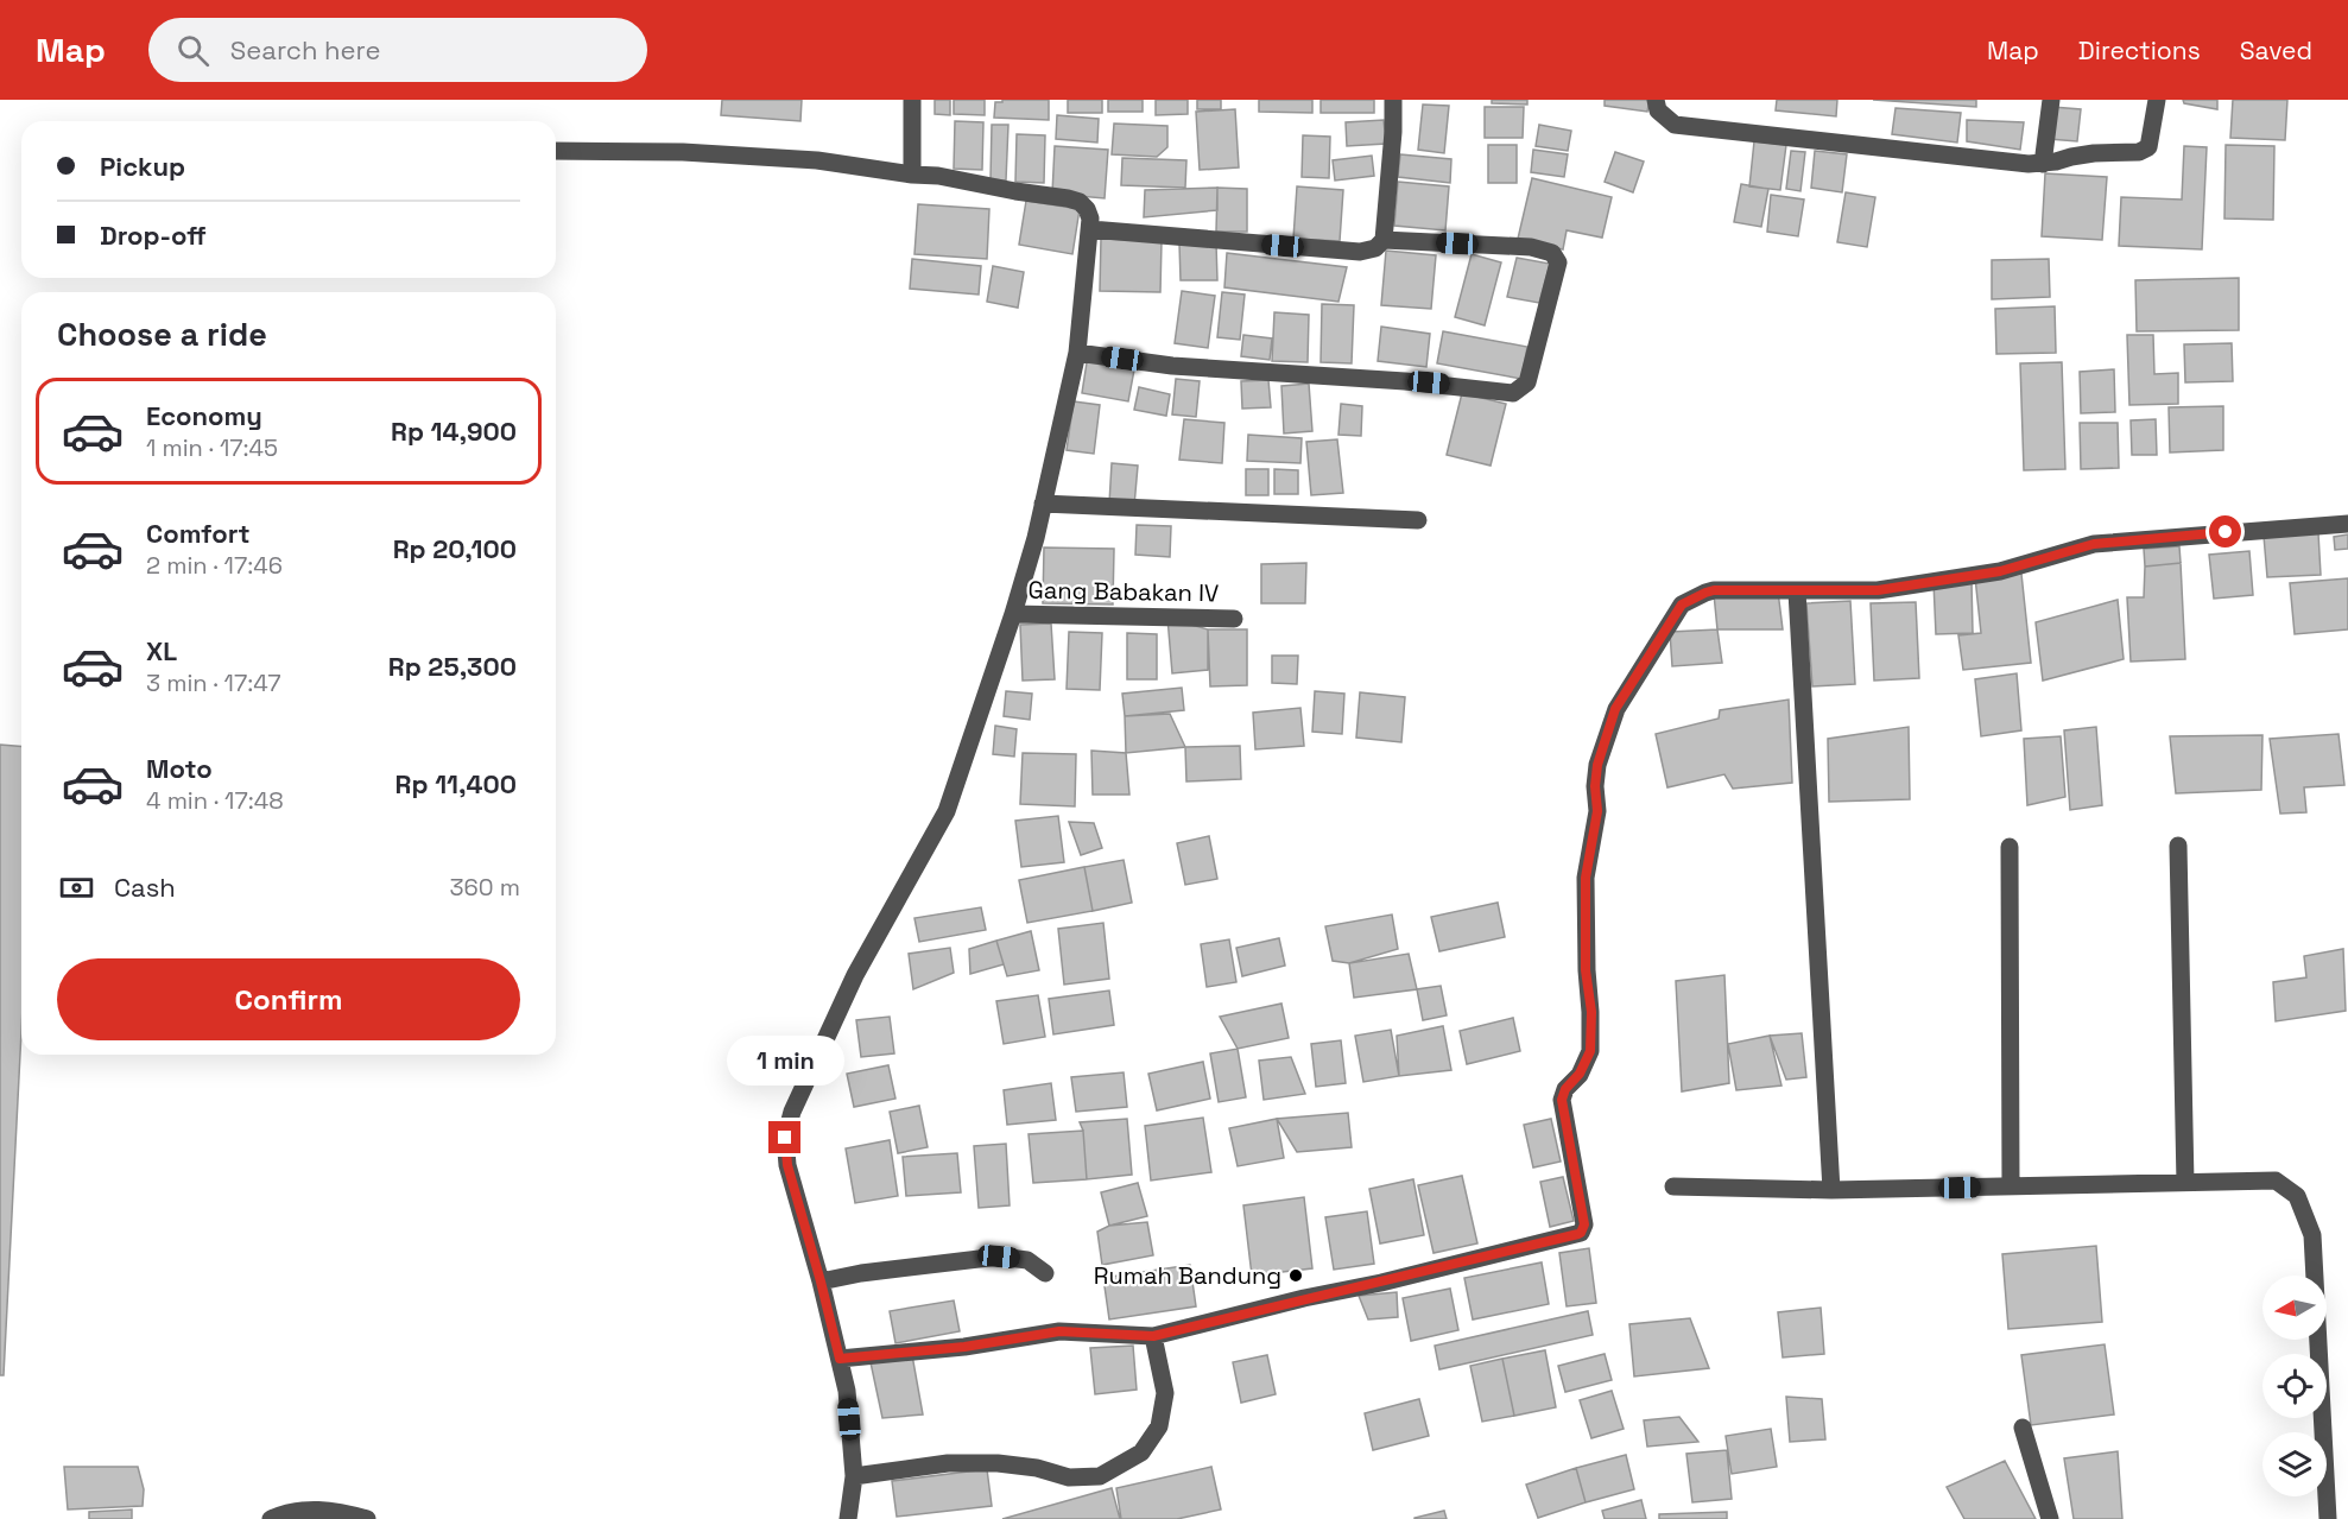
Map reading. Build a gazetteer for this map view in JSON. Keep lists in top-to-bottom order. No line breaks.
{"streets":{"street":["Gang Babakan IV"]},"places":["Rumah Bandung"],"north":"left","page":{"header":"Map","search":"Search here","nav":["Map","Directions","Saved"],"banner":["Pickup","Drop-off"],"heading":"Choose a ride","list":[{"name":"Economy","note":"1 min · 17:45","value":"Rp 14,900"},{"name":"Comfort","note":"2 min · 17:46","value":"Rp 20,100"},{"name":"XL","note":"3 min · 17:47","value":"Rp 25,300"},{"name":"Moto","note":"4 min · 17:48","value":"Rp 11,400"}],"pay":["Cash","360 m"],"buttons":"Confirm","bubble":"1 min"}}
